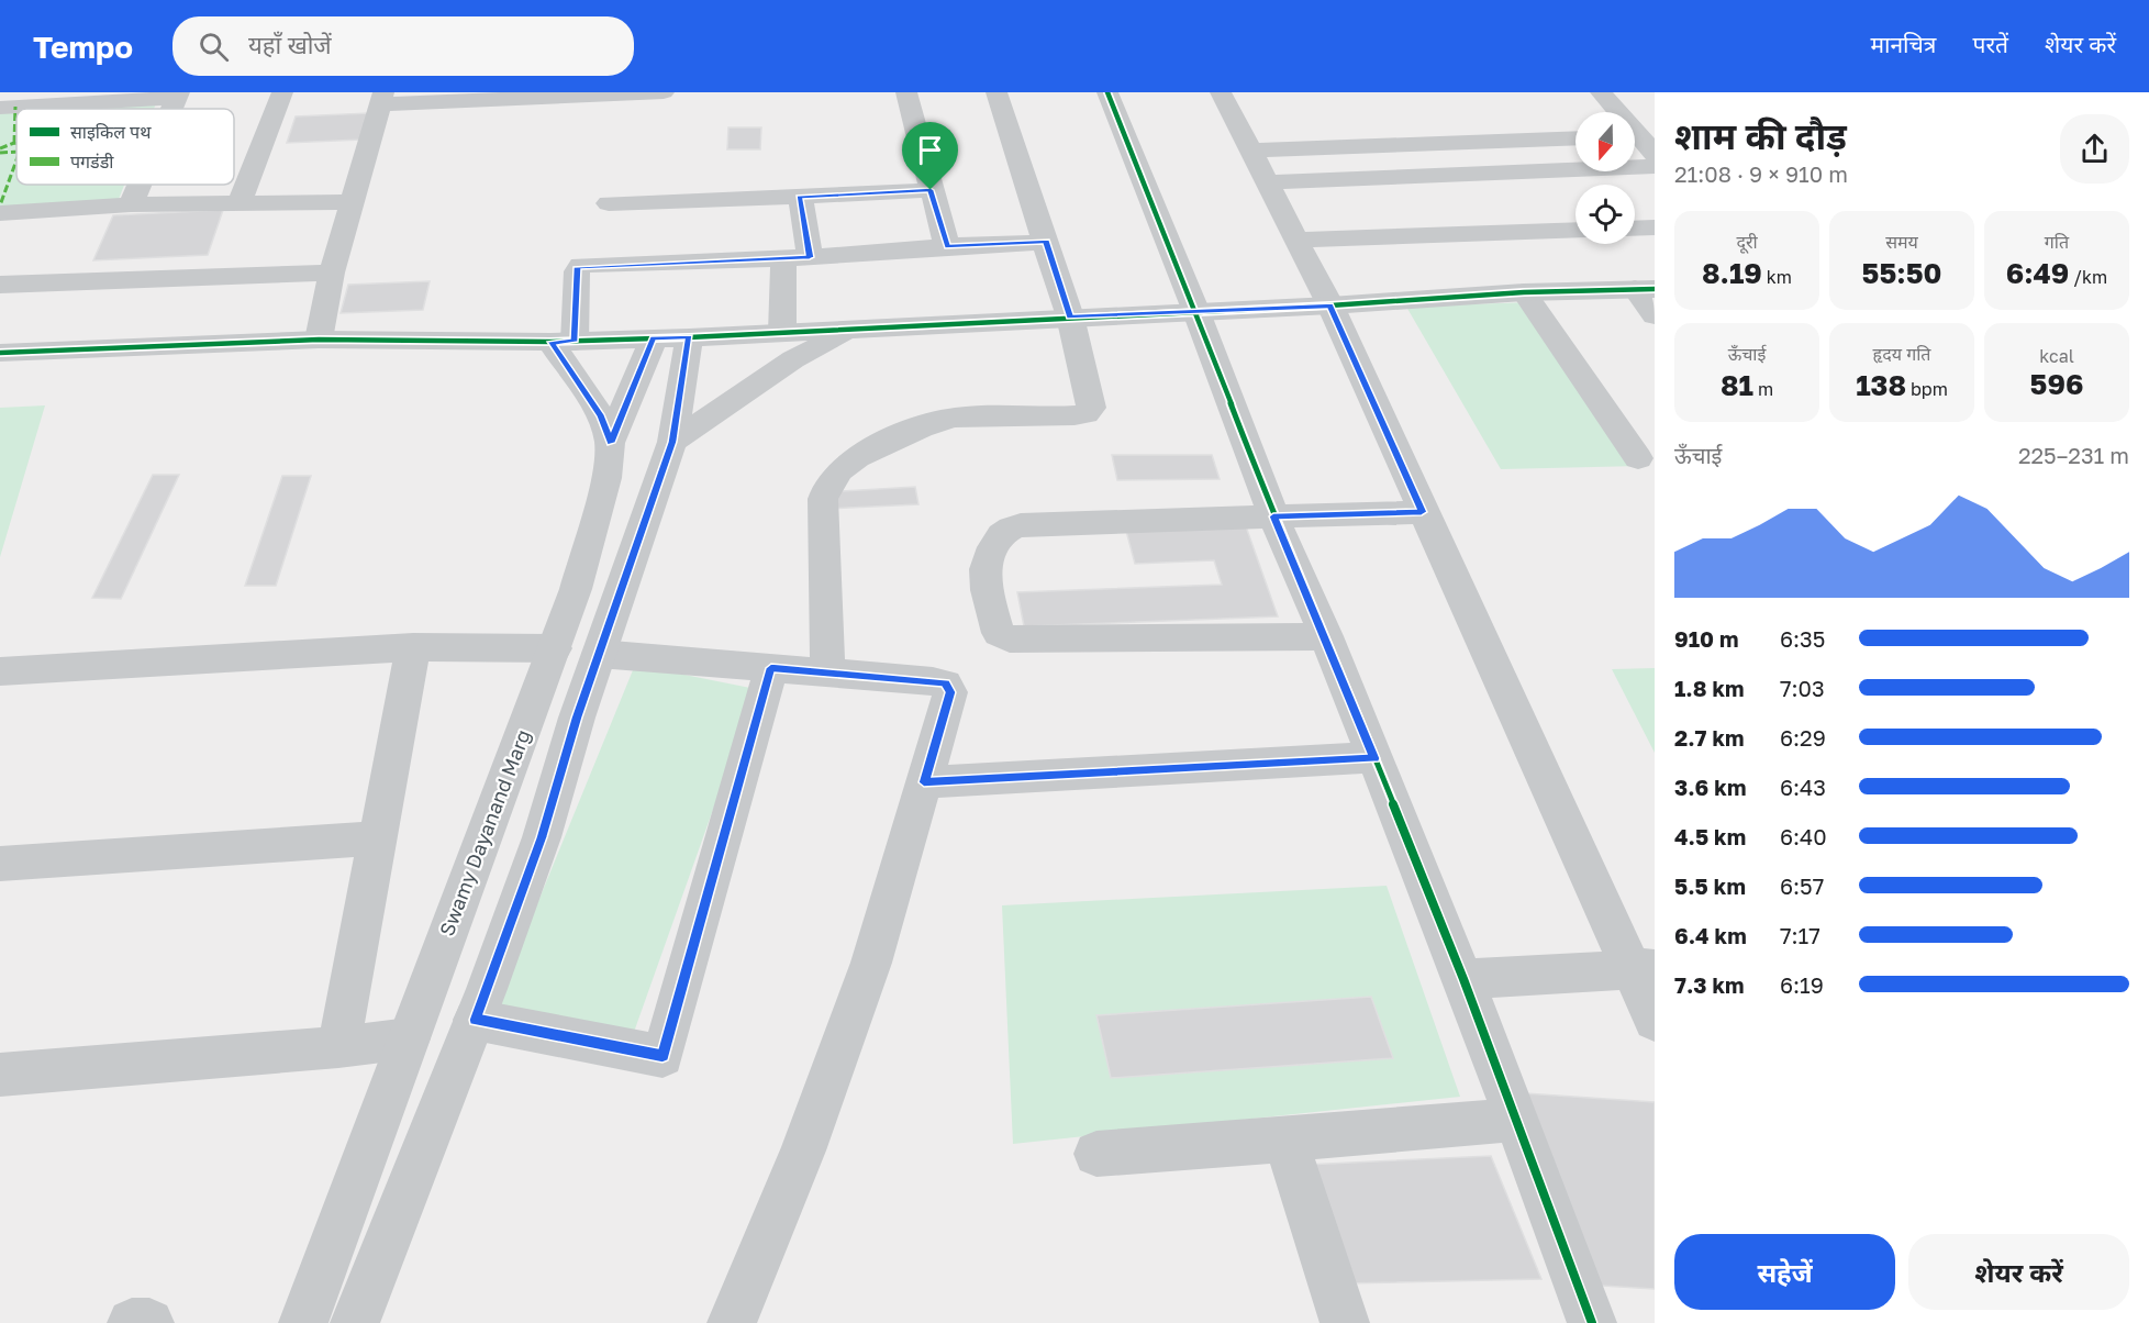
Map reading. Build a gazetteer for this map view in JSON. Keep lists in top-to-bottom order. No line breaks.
{"streets":{"street":["Swamy Dayanand Marg"]},"legend":["साइकिल पथ","पगडंडी"],"north":"bottom","page":{"header":"Tempo","search":"यहाँ खोजें","nav":["मानचित्र","परतें","शेयर करें"],"heading":["शाम की दौड़","21:08 · 9 × 910 m"],"stats":[["दूरी","8.19 km"],["समय","55:50"],["गति","6:49 /km"],["ऊँचाई","81 m"],["हृदय गति","138 bpm"],["kcal","596"]],"chart":["ऊँचाई","225–231 m"],"list":[{"name":"910 m","note":"6:35"},{"name":"1.8 km","note":"7:03"},{"name":"2.7 km","note":"6:29"},{"name":"3.6 km","note":"6:43"},{"name":"4.5 km","note":"6:40"},{"name":"5.5 km","note":"6:57"},{"name":"6.4 km","note":"7:17"},{"name":"7.3 km","note":"6:19"}],"buttons":["सहेजें","शेयर करें"]}}
